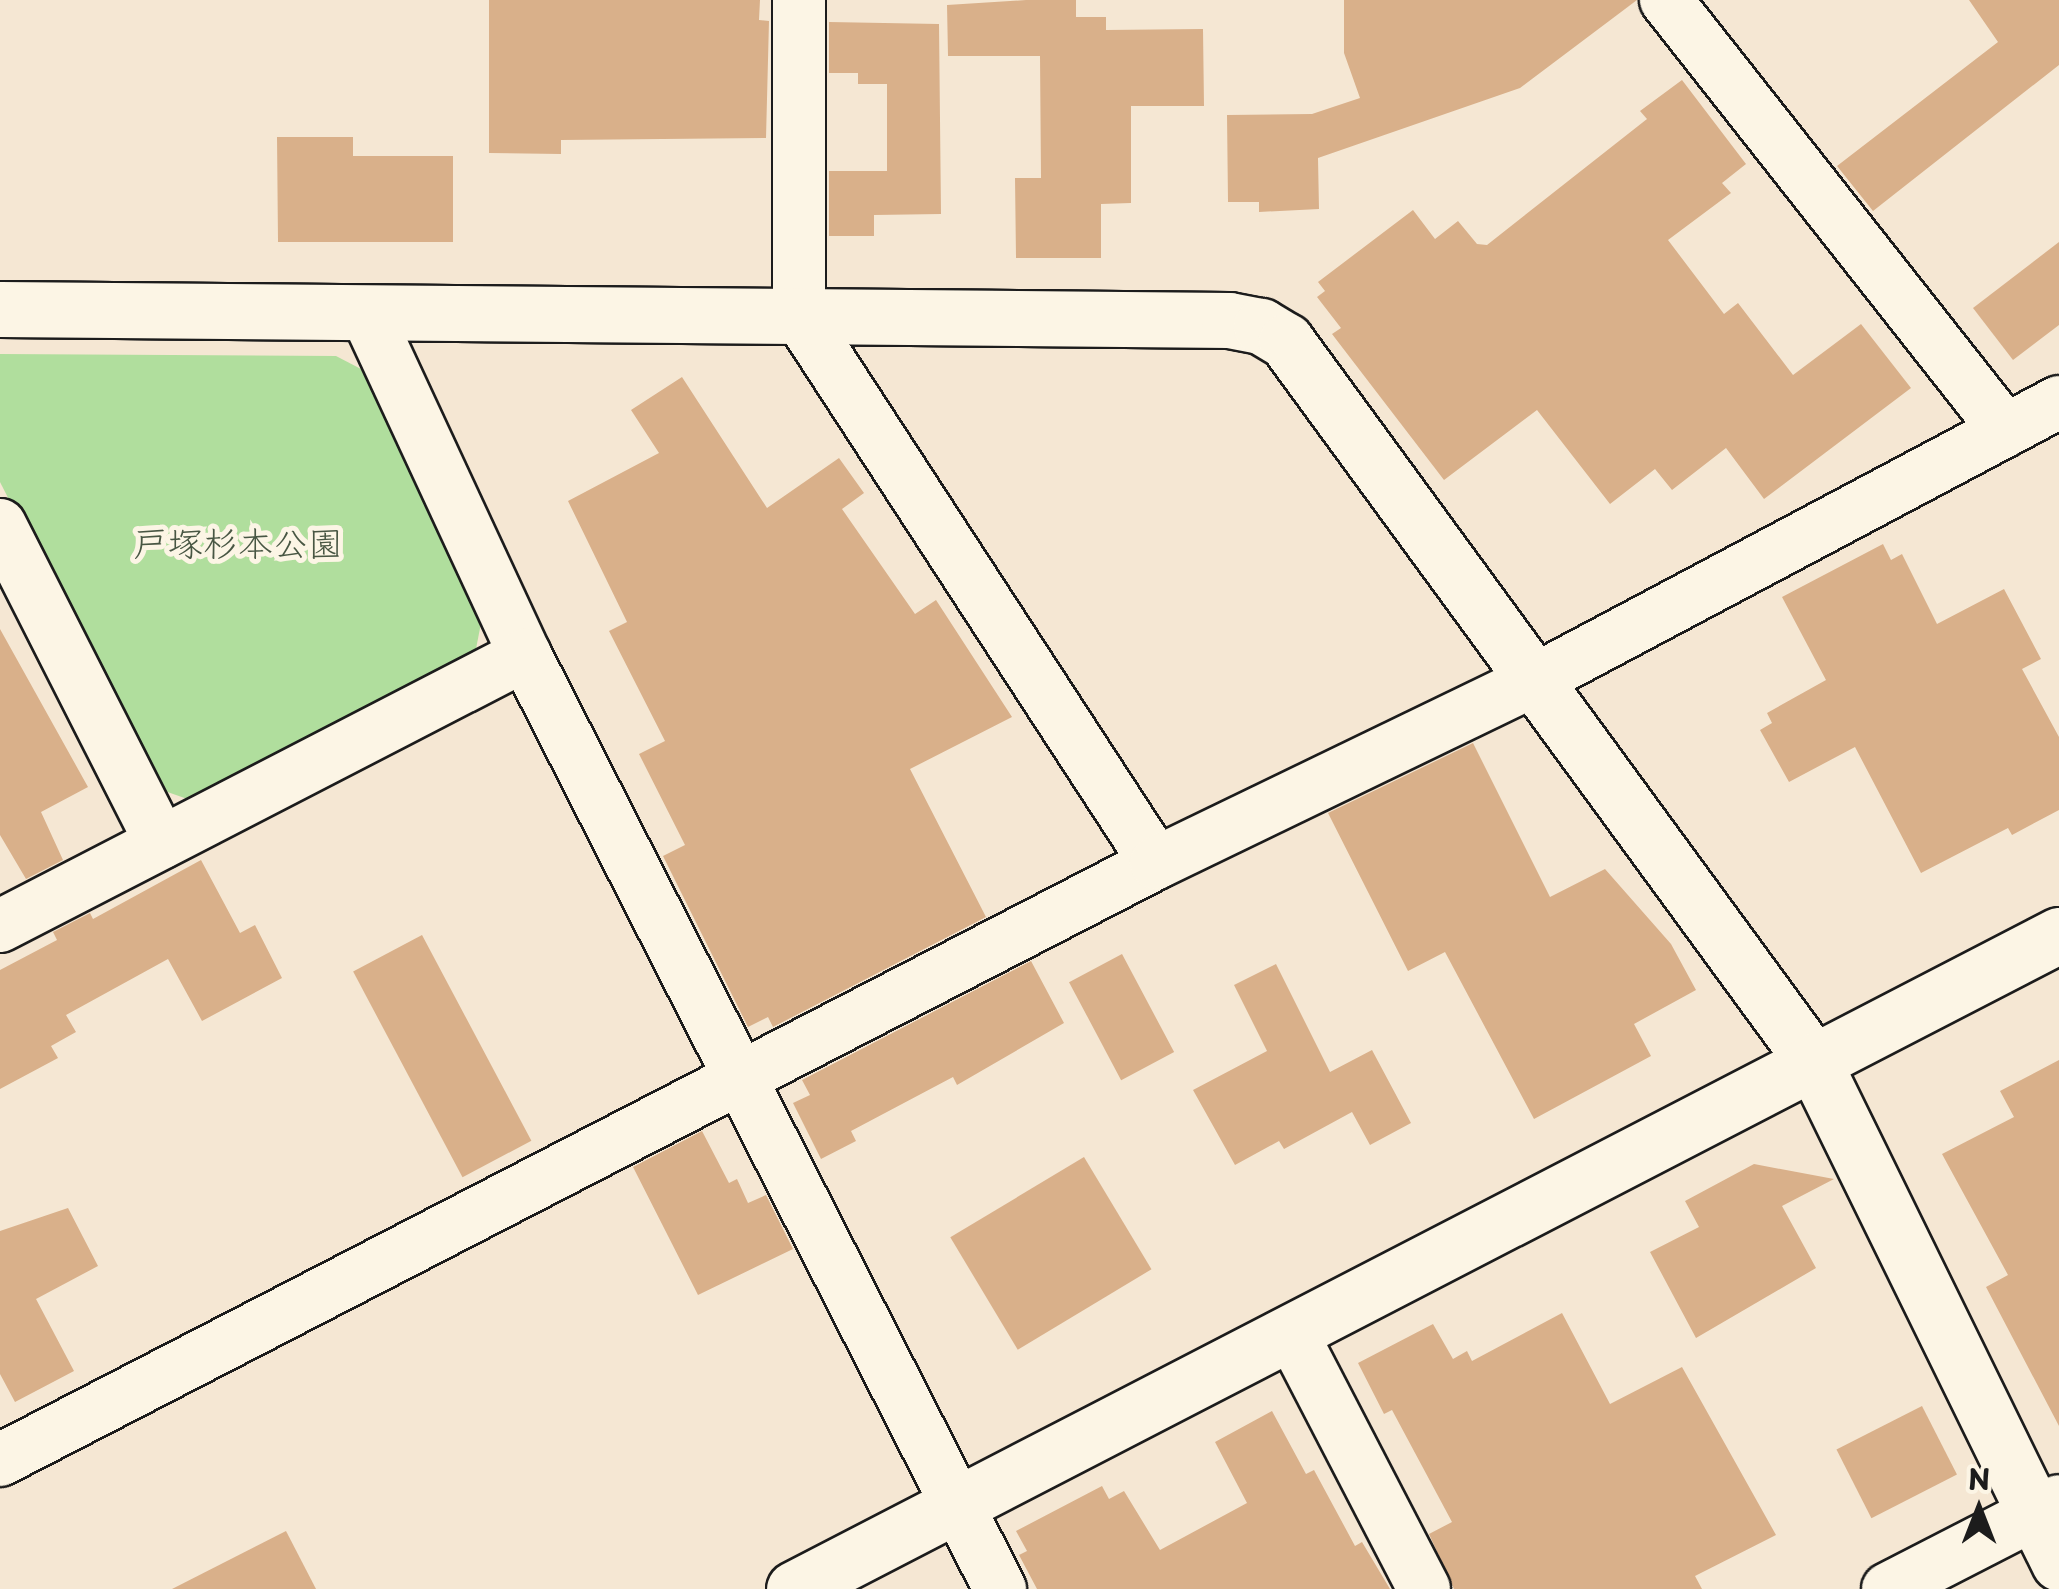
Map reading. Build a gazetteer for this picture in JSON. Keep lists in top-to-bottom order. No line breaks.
{"parks":["戸塚杉本公園"],"north":"top"}
